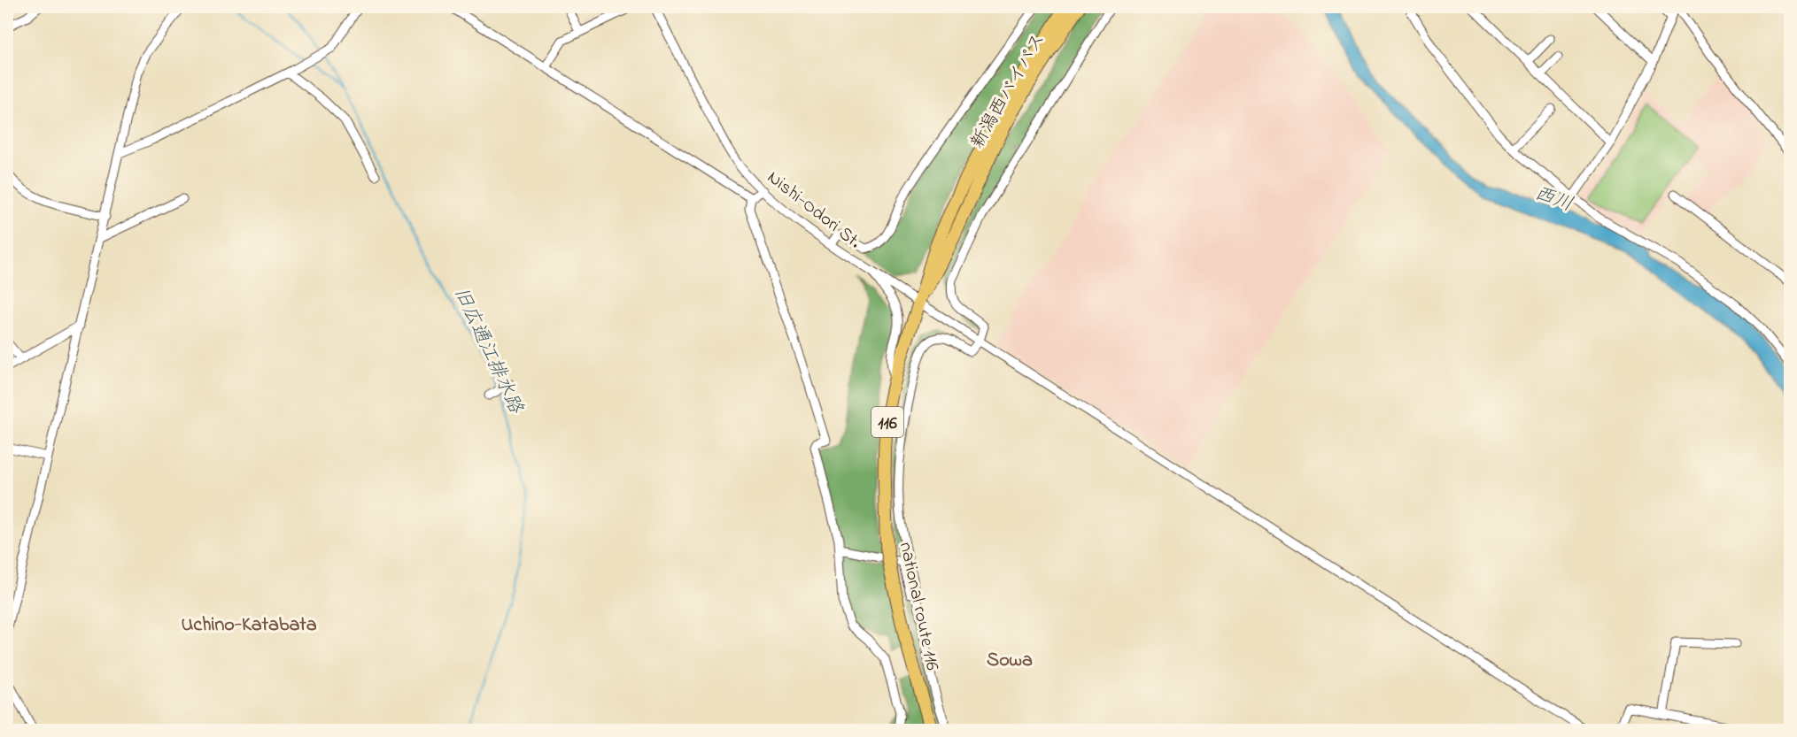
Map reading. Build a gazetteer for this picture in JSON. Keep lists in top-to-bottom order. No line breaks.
{"streets":{"highway":["新潟西バイパス","116","national route 116"],"street":["Nishi-Odori St."]},"crossings":[["新潟西バイパス","Nishi-Odori St."],["新潟西バイパス","national route 116"],["Nishi-Odori St.","national route 116"]],"districts":["Uchino-Katabata","Sowa"],"water":["西川","旧広通江排水路"]}
